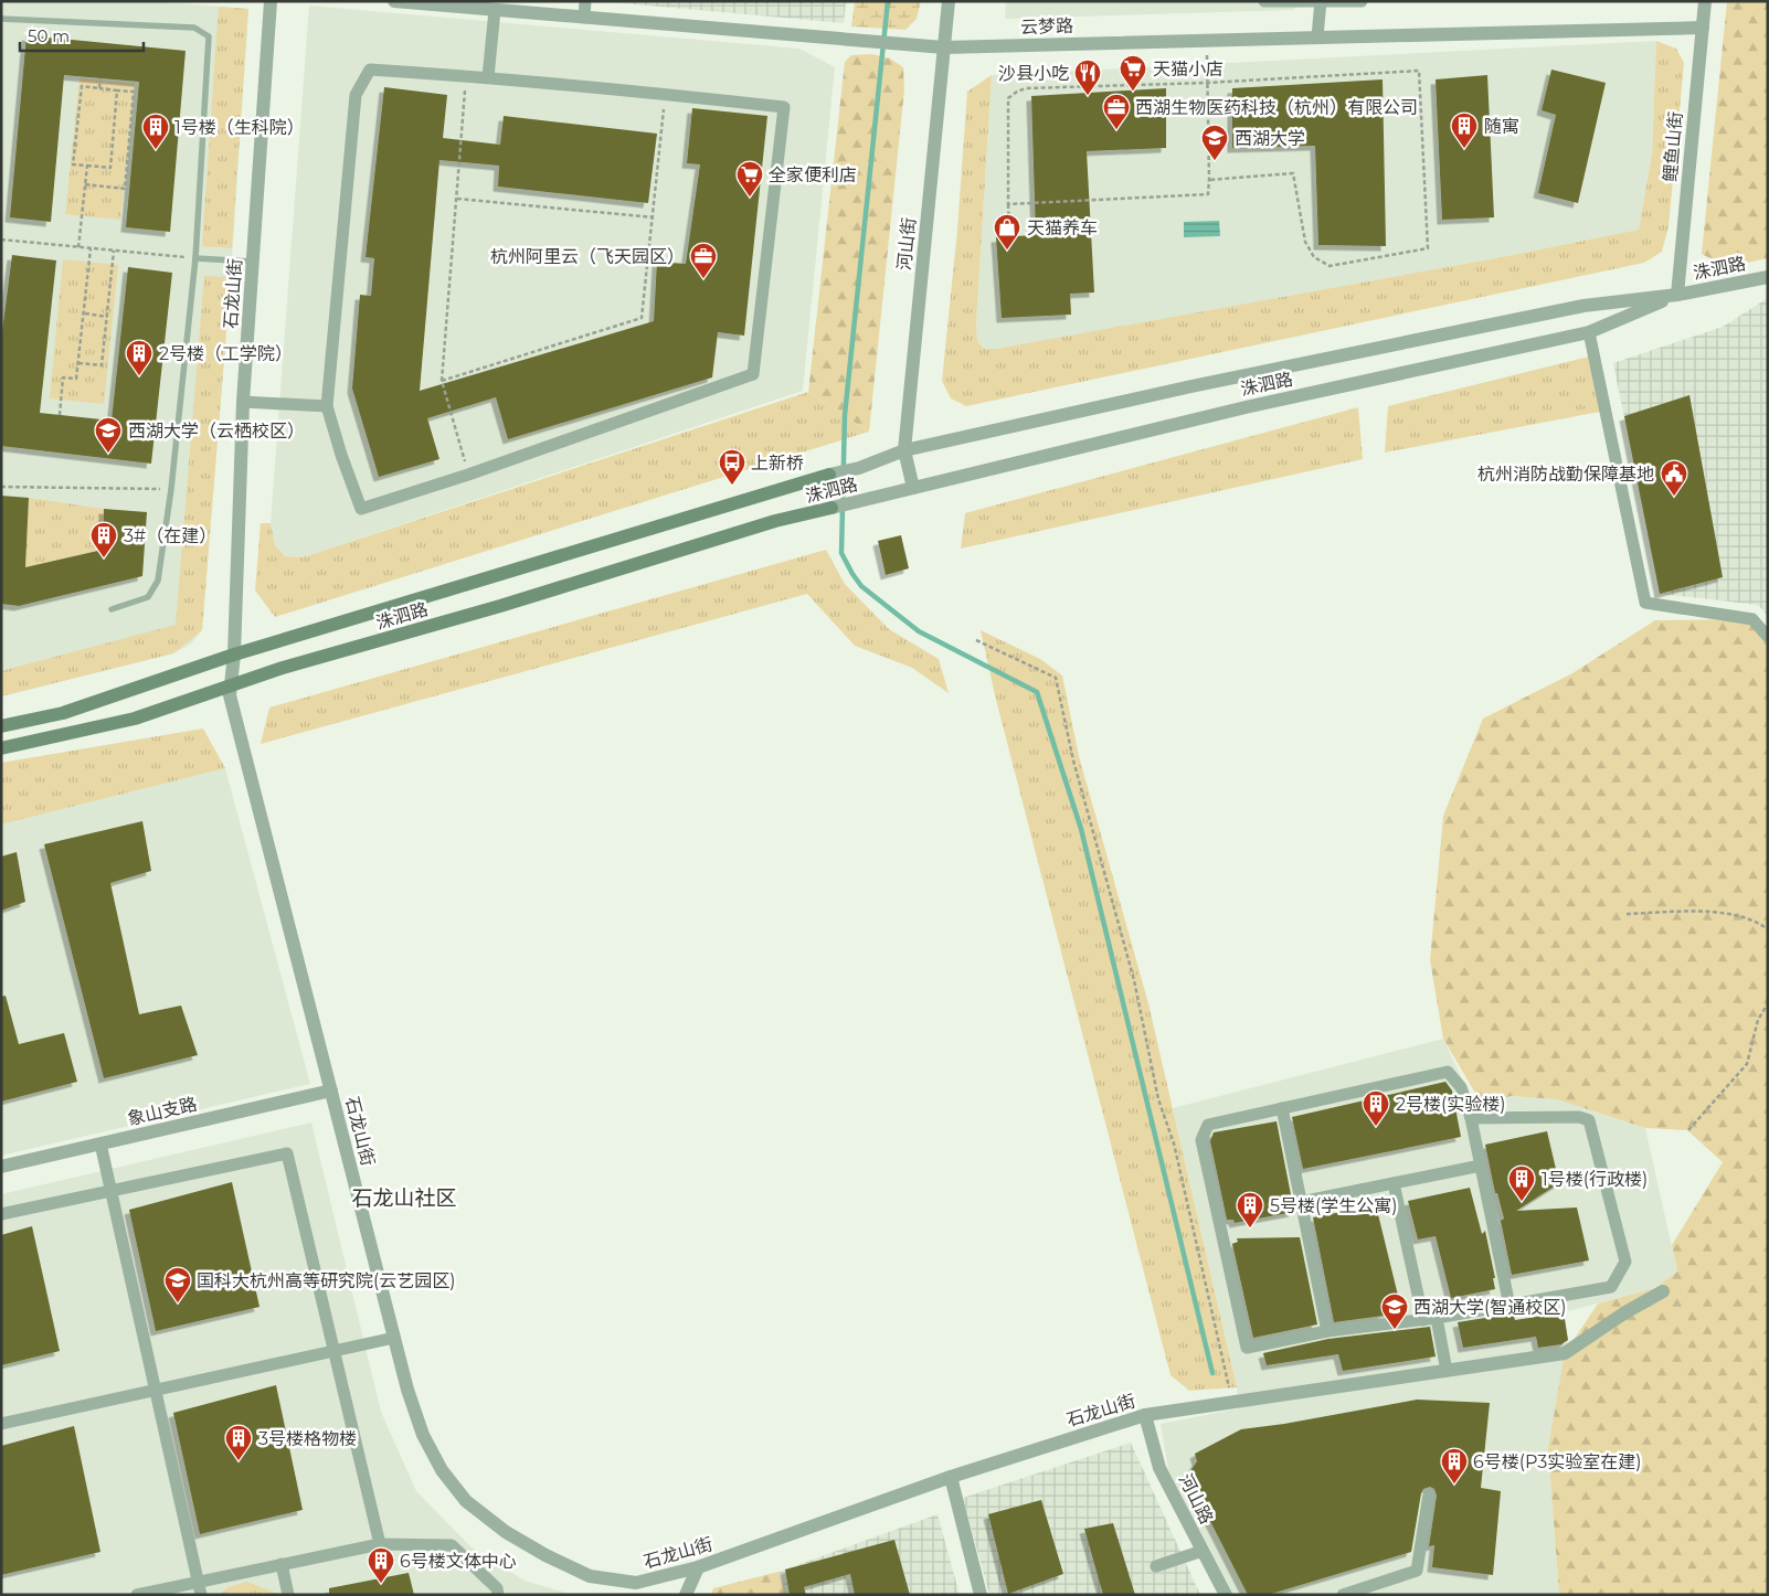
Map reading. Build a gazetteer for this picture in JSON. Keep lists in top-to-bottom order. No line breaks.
{"streets":{"main road":["洙泗路"],"street":["云梦路","鲤鱼山街","河山街","石龙山街","象山支路","河山路"]},"crossings":[["云梦路","鲤鱼山街"],["云梦路","河山街"],["鲤鱼山街","洙泗路"],["河山街","洙泗路"],["洙泗路","石龙山街"],["石龙山街","象山支路"],["石龙山街","河山路"]],"districts":["石龙山社区"],"places":{"supermarket":["天猫小店","全家便利店"],"restaurant":["沙县小吃"],"office":["西湖生物医药科技（杭州）有限公司","杭州阿里云（飞天园区）"],"building":["随寓","1号楼（生科院）","2号楼（工学院）","3#（在建）","2号楼(实验楼)","1号楼(行政楼)","5号楼(学生公寓)","3号楼格物楼","6号楼(P3实验室在建)","6号楼文体中心"],"school or university":["西湖大学","西湖大学（云栖校区）","国科大杭州高等研究院(云艺园区)","西湖大学(智通校区)"],"shop":["天猫养车"],"bus stop":["上新桥"],"public building":["杭州消防战勤保障基地"]},"scale_bar":"50 m"}
